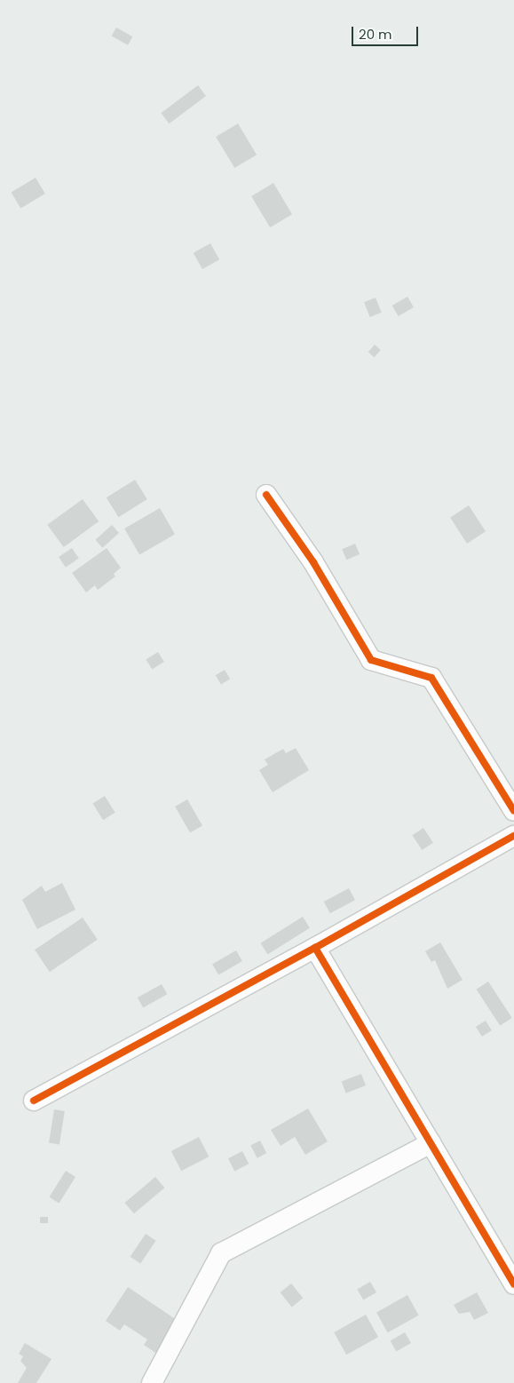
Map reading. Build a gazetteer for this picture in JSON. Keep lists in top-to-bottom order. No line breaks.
{"scale_bar":"20 m"}
